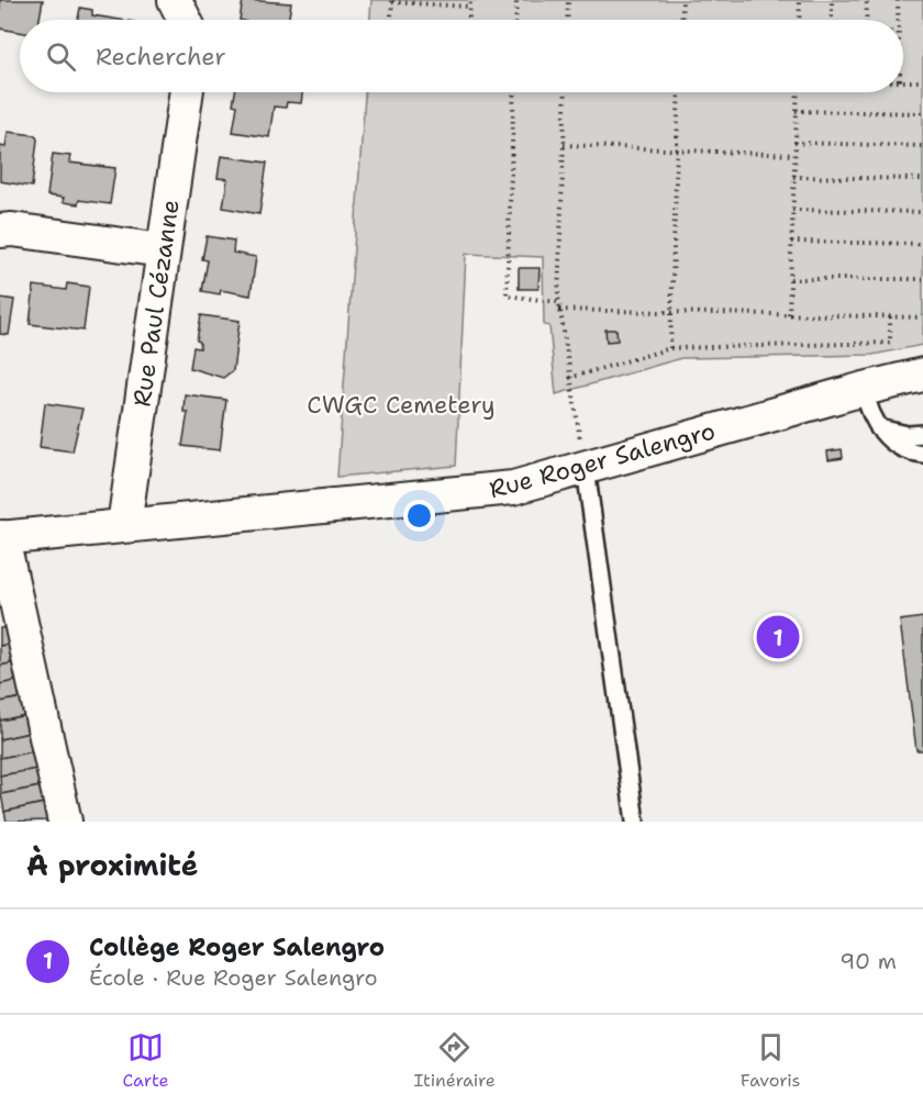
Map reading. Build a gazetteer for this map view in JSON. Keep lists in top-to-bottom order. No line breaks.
{"streets":{"street":["Rue Paul Cézanne","Rue Roger Salengro"]},"crossings":[["Rue Paul Cézanne","Rue Roger Salengro"]],"parks":["CWGC Cemetery"],"page":{"search":"Rechercher","pins":"1","heading":"À proximité","list":[{"mark":"1","name":"Collège Roger Salengro","note":"École · Rue Roger Salengro","value":"90 m"}],"nav":["Carte","Itinéraire","Favoris"]}}
